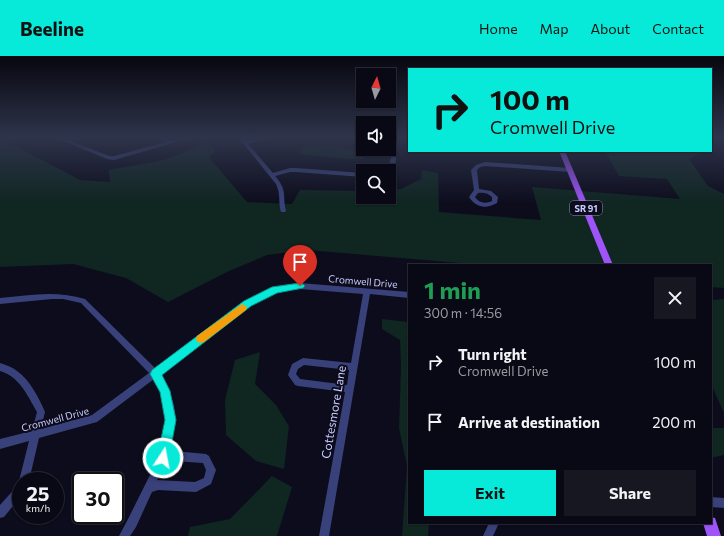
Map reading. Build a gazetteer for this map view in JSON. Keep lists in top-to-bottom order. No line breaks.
{"streets":{"main road":["SR 91"],"street":["Cromwell Drive","Cottesmore Lane"]},"crossings":[["Cromwell Drive","Cottesmore Lane"]],"north":"top","page":{"header":"Beeline","nav":["Home","Map","About","Contact"],"turn":["100 m","Cromwell Drive"],"heading":["1 min","300 m · 14:56"],"list":[{"name":"Turn right","note":"Cromwell Drive","value":"100 m"},{"name":"Arrive at destination","value":"200 m"}],"buttons":["Exit","Share"],"speed":"25 km/h","limit":"30"}}
